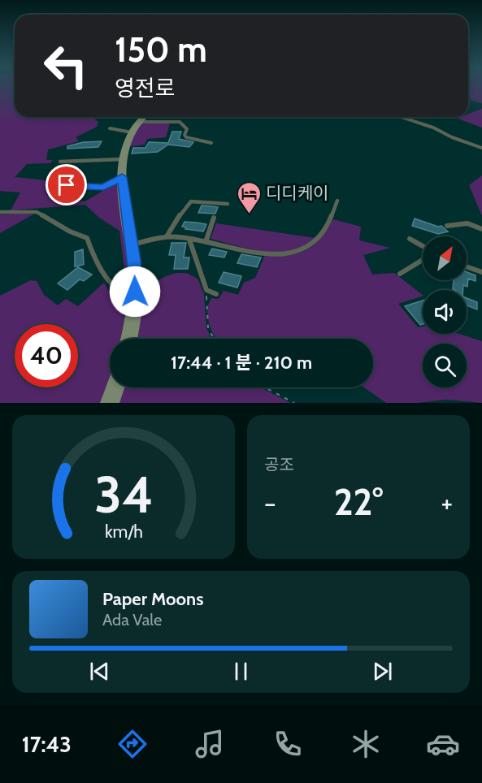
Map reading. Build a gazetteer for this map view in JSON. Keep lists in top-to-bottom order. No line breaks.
{"places":{"hotel":["디디케이"]},"north":"top right","page":{"turn":["150 m","영전로"],"limit":"40","trip":"17:44 · 1 분 · 210 m","tile":"공조","heat":["−","22°","+"],"song":["Paper Moons","Ada Vale"],"tabs":"17:43","gauge":["34","km/h"]}}
